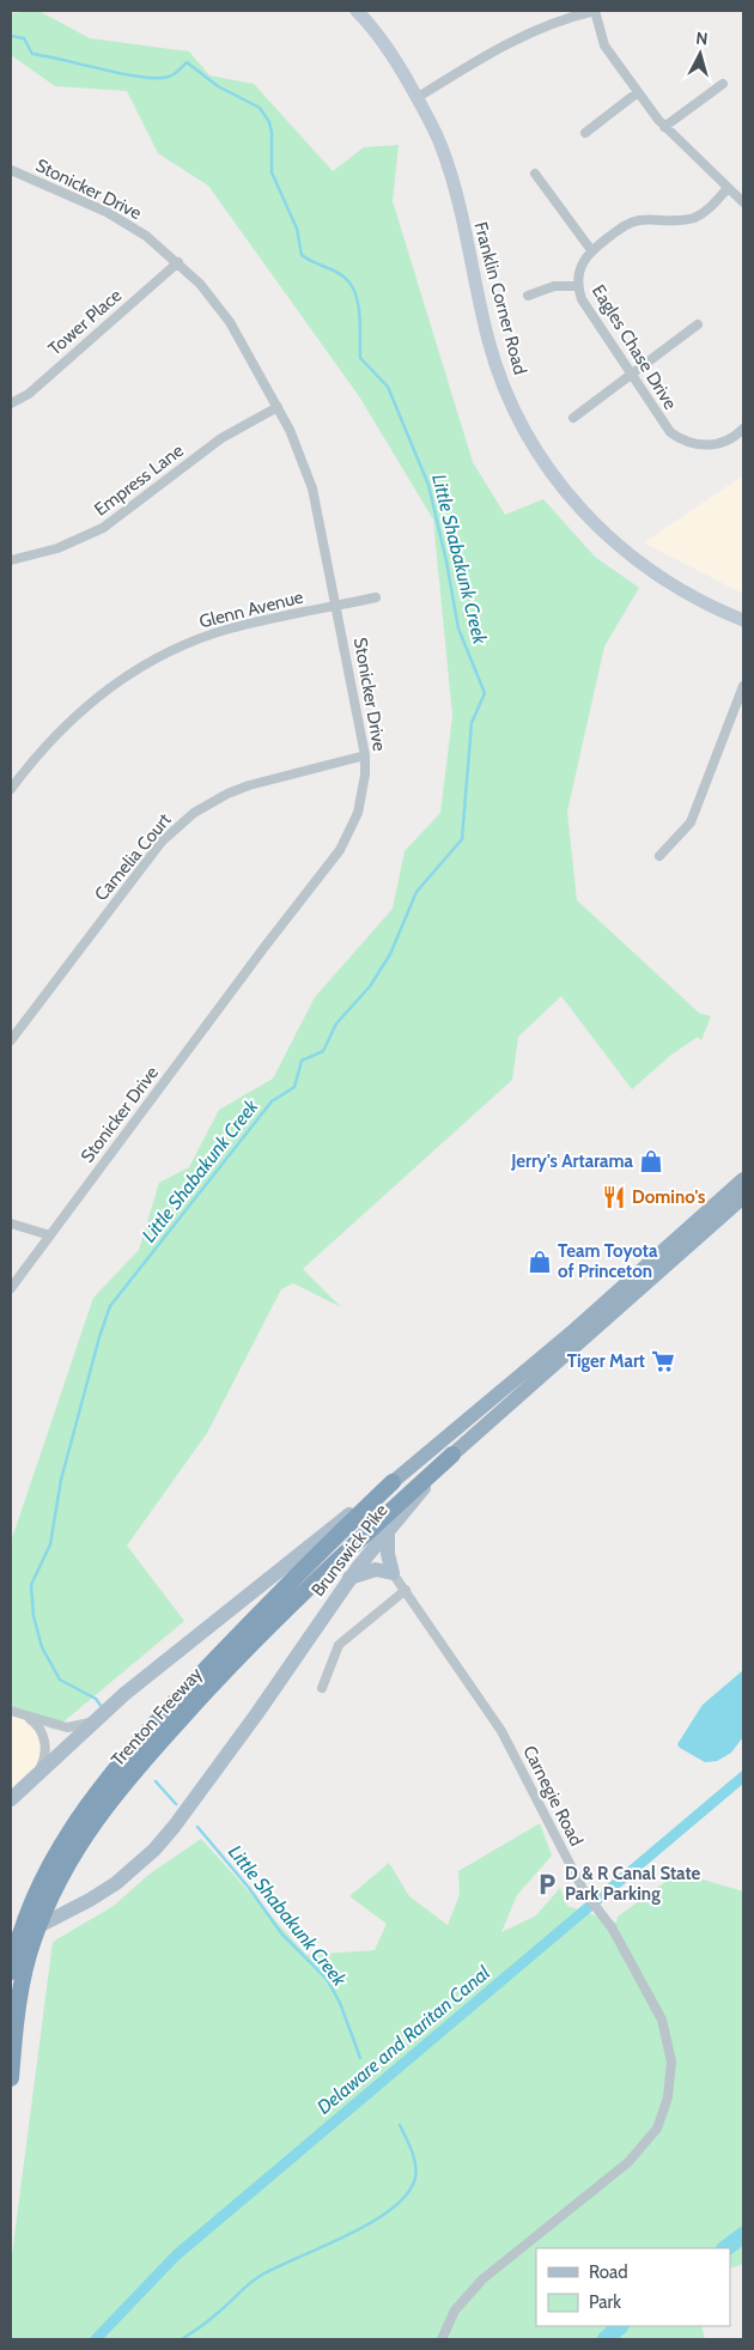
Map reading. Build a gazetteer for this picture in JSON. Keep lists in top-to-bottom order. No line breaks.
{"streets":{"highway":["Brunswick Pike","Trenton Freeway"],"main road":["Franklin Corner Road"],"street":["Stonicker Drive","Tower Place","Eagles Chase Drive","Empress Lane","Glenn Avenue","Camelia Court","Carnegie Road"]},"crossings":[["Stonicker Drive","Tower Place"],["Stonicker Drive","Empress Lane"],["Stonicker Drive","Glenn Avenue"],["Stonicker Drive","Camelia Court"],["Brunswick Pike","Trenton Freeway"]],"water":["Little Shabakunk Creek","Delaware and Raritan Canal"],"places":{"shop":["Jerry's Artarama","Team Toyota of Princeton"],"restaurant":["Domino's"],"supermarket":["Tiger Mart"],"parking":["D & R Canal State Park Parking"]},"legend":["Road","Park"],"north":"top"}
